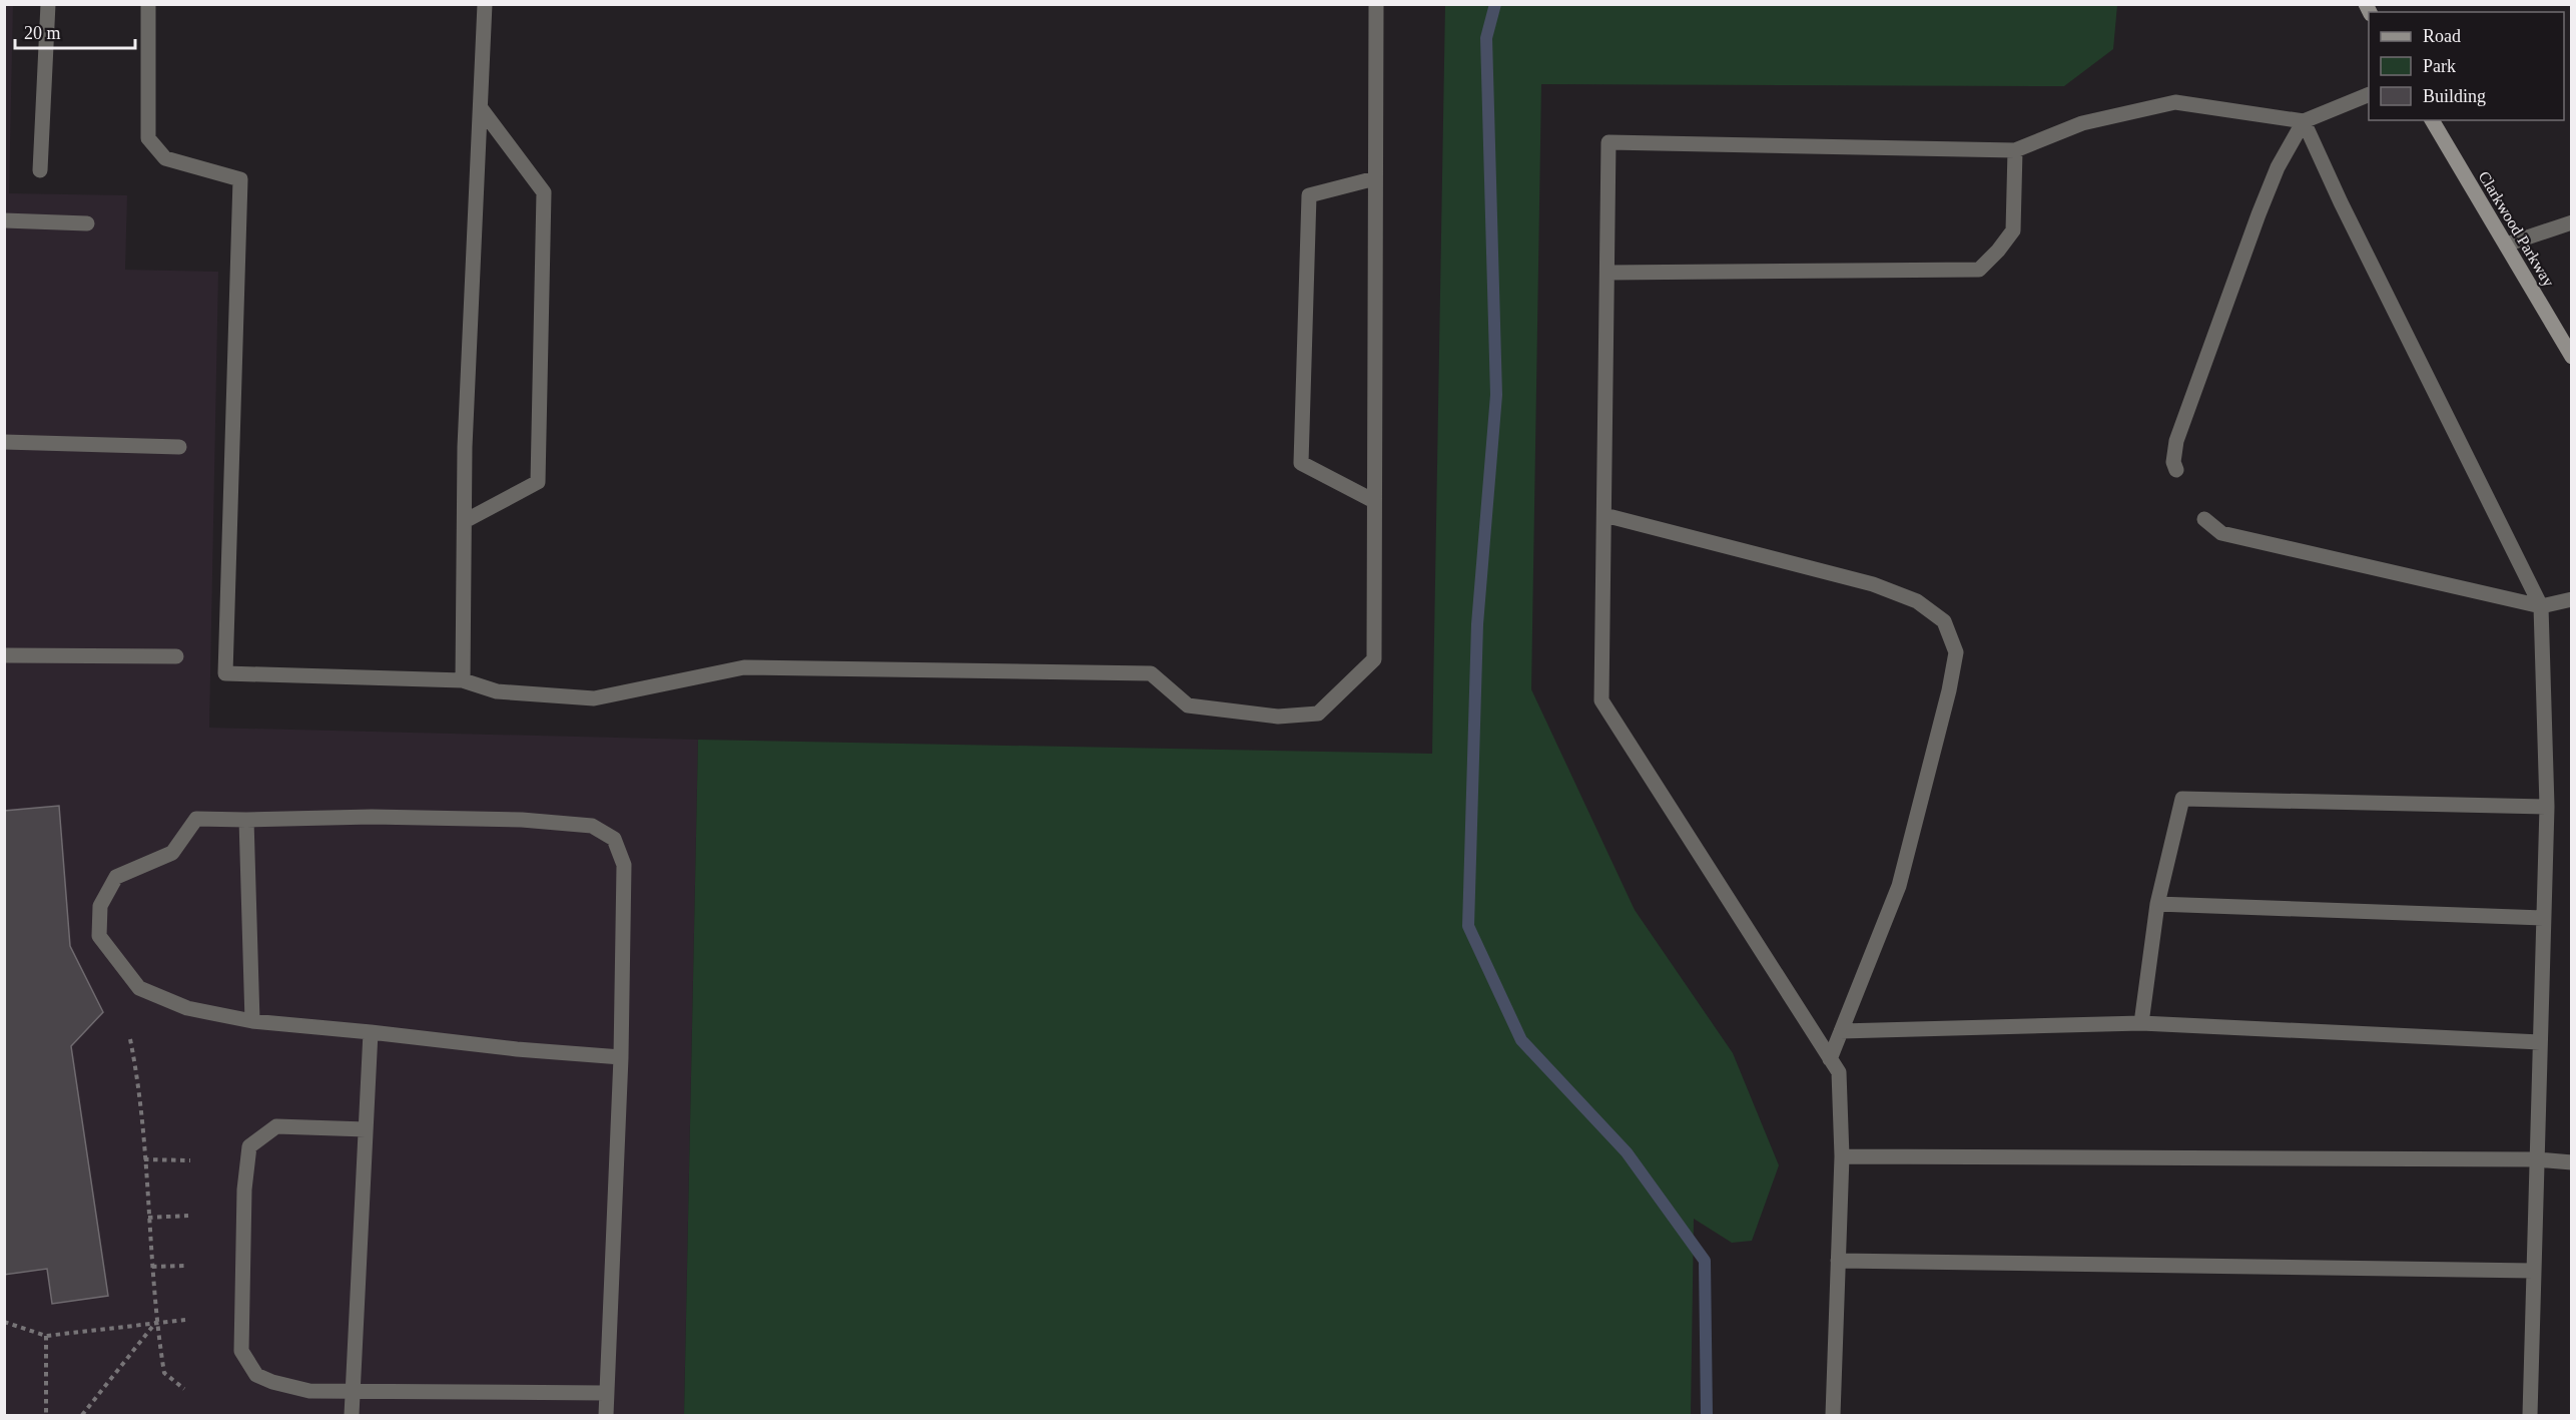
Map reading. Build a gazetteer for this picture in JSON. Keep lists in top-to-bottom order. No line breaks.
{"streets":{"street":["Clarkwood Parkway"]},"legend":["Road","Park","Building"],"scale_bar":"20 m"}
